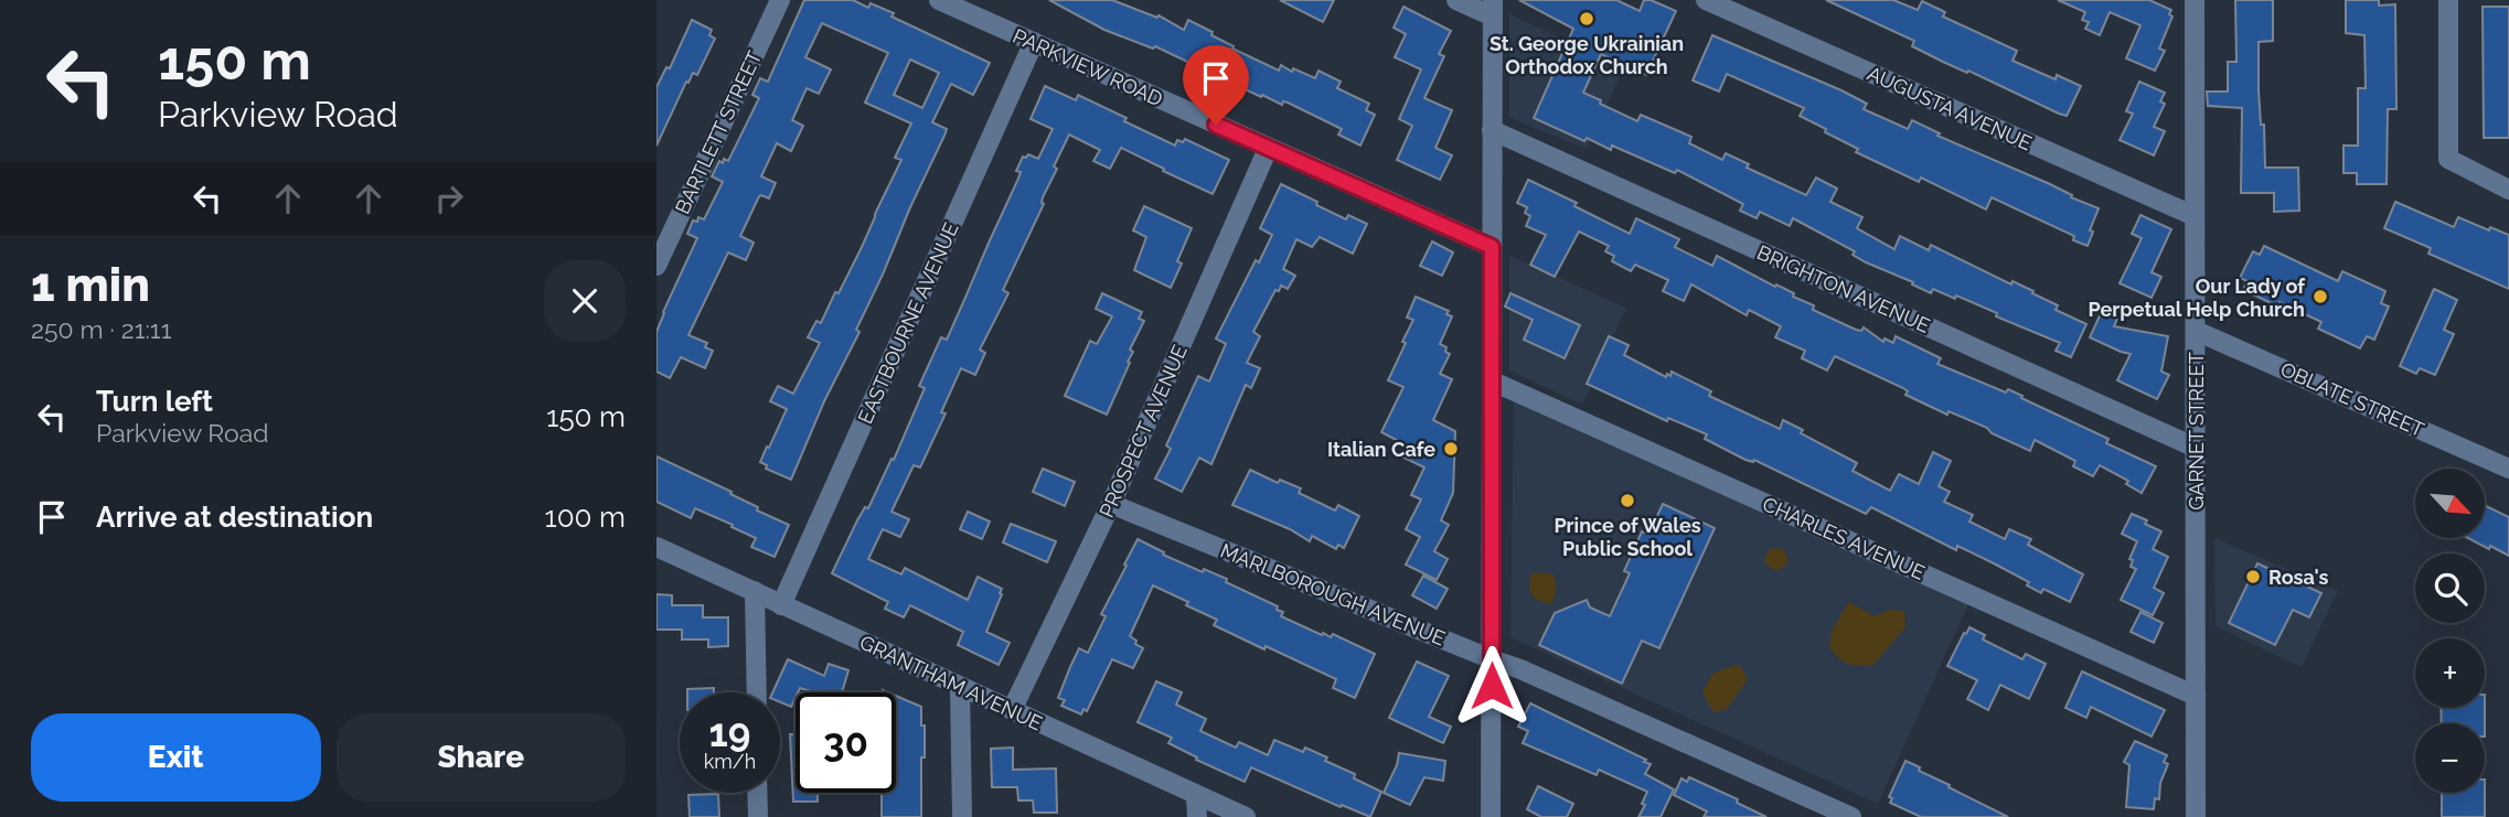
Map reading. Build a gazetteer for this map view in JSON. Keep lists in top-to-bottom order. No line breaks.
{"streets":{"street":["PARKVIEW ROAD","AUGUSTA AVENUE","BARTLETT STREET","BRIGHTON AVENUE","EASTBOURNE AVENUE","OBLATE STREET","PROSPECT AVENUE","GARNET STREET","CHARLES AVENUE","MARLBOROUGH AVENUE","GRANTHAM AVENUE"]},"crossings":[["PARKVIEW ROAD","EASTBOURNE AVENUE"],["PARKVIEW ROAD","PROSPECT AVENUE"],["AUGUSTA AVENUE","GARNET STREET"],["BRIGHTON AVENUE","GARNET STREET"],["EASTBOURNE AVENUE","GRANTHAM AVENUE"],["OBLATE STREET","GARNET STREET"],["PROSPECT AVENUE","MARLBOROUGH AVENUE"],["PROSPECT AVENUE","GRANTHAM AVENUE"],["GARNET STREET","CHARLES AVENUE"]],"places":["St. George Ukrainian Orthodox Church","Our Lady of Perpetual Help Church","Italian Cafe","Prince of Wales Public School","Rosa's"],"north":"bottom right","page":{"turn":["150 m","Parkview Road"],"heading":["1 min","250 m · 21:11"],"list":[{"name":"Turn left","note":"Parkview Road","value":"150 m"},{"name":"Arrive at destination","value":"100 m"}],"map_buttons":["+","−"],"speed":"19 km/h","limit":"30","buttons":["Exit","Share"]}}
